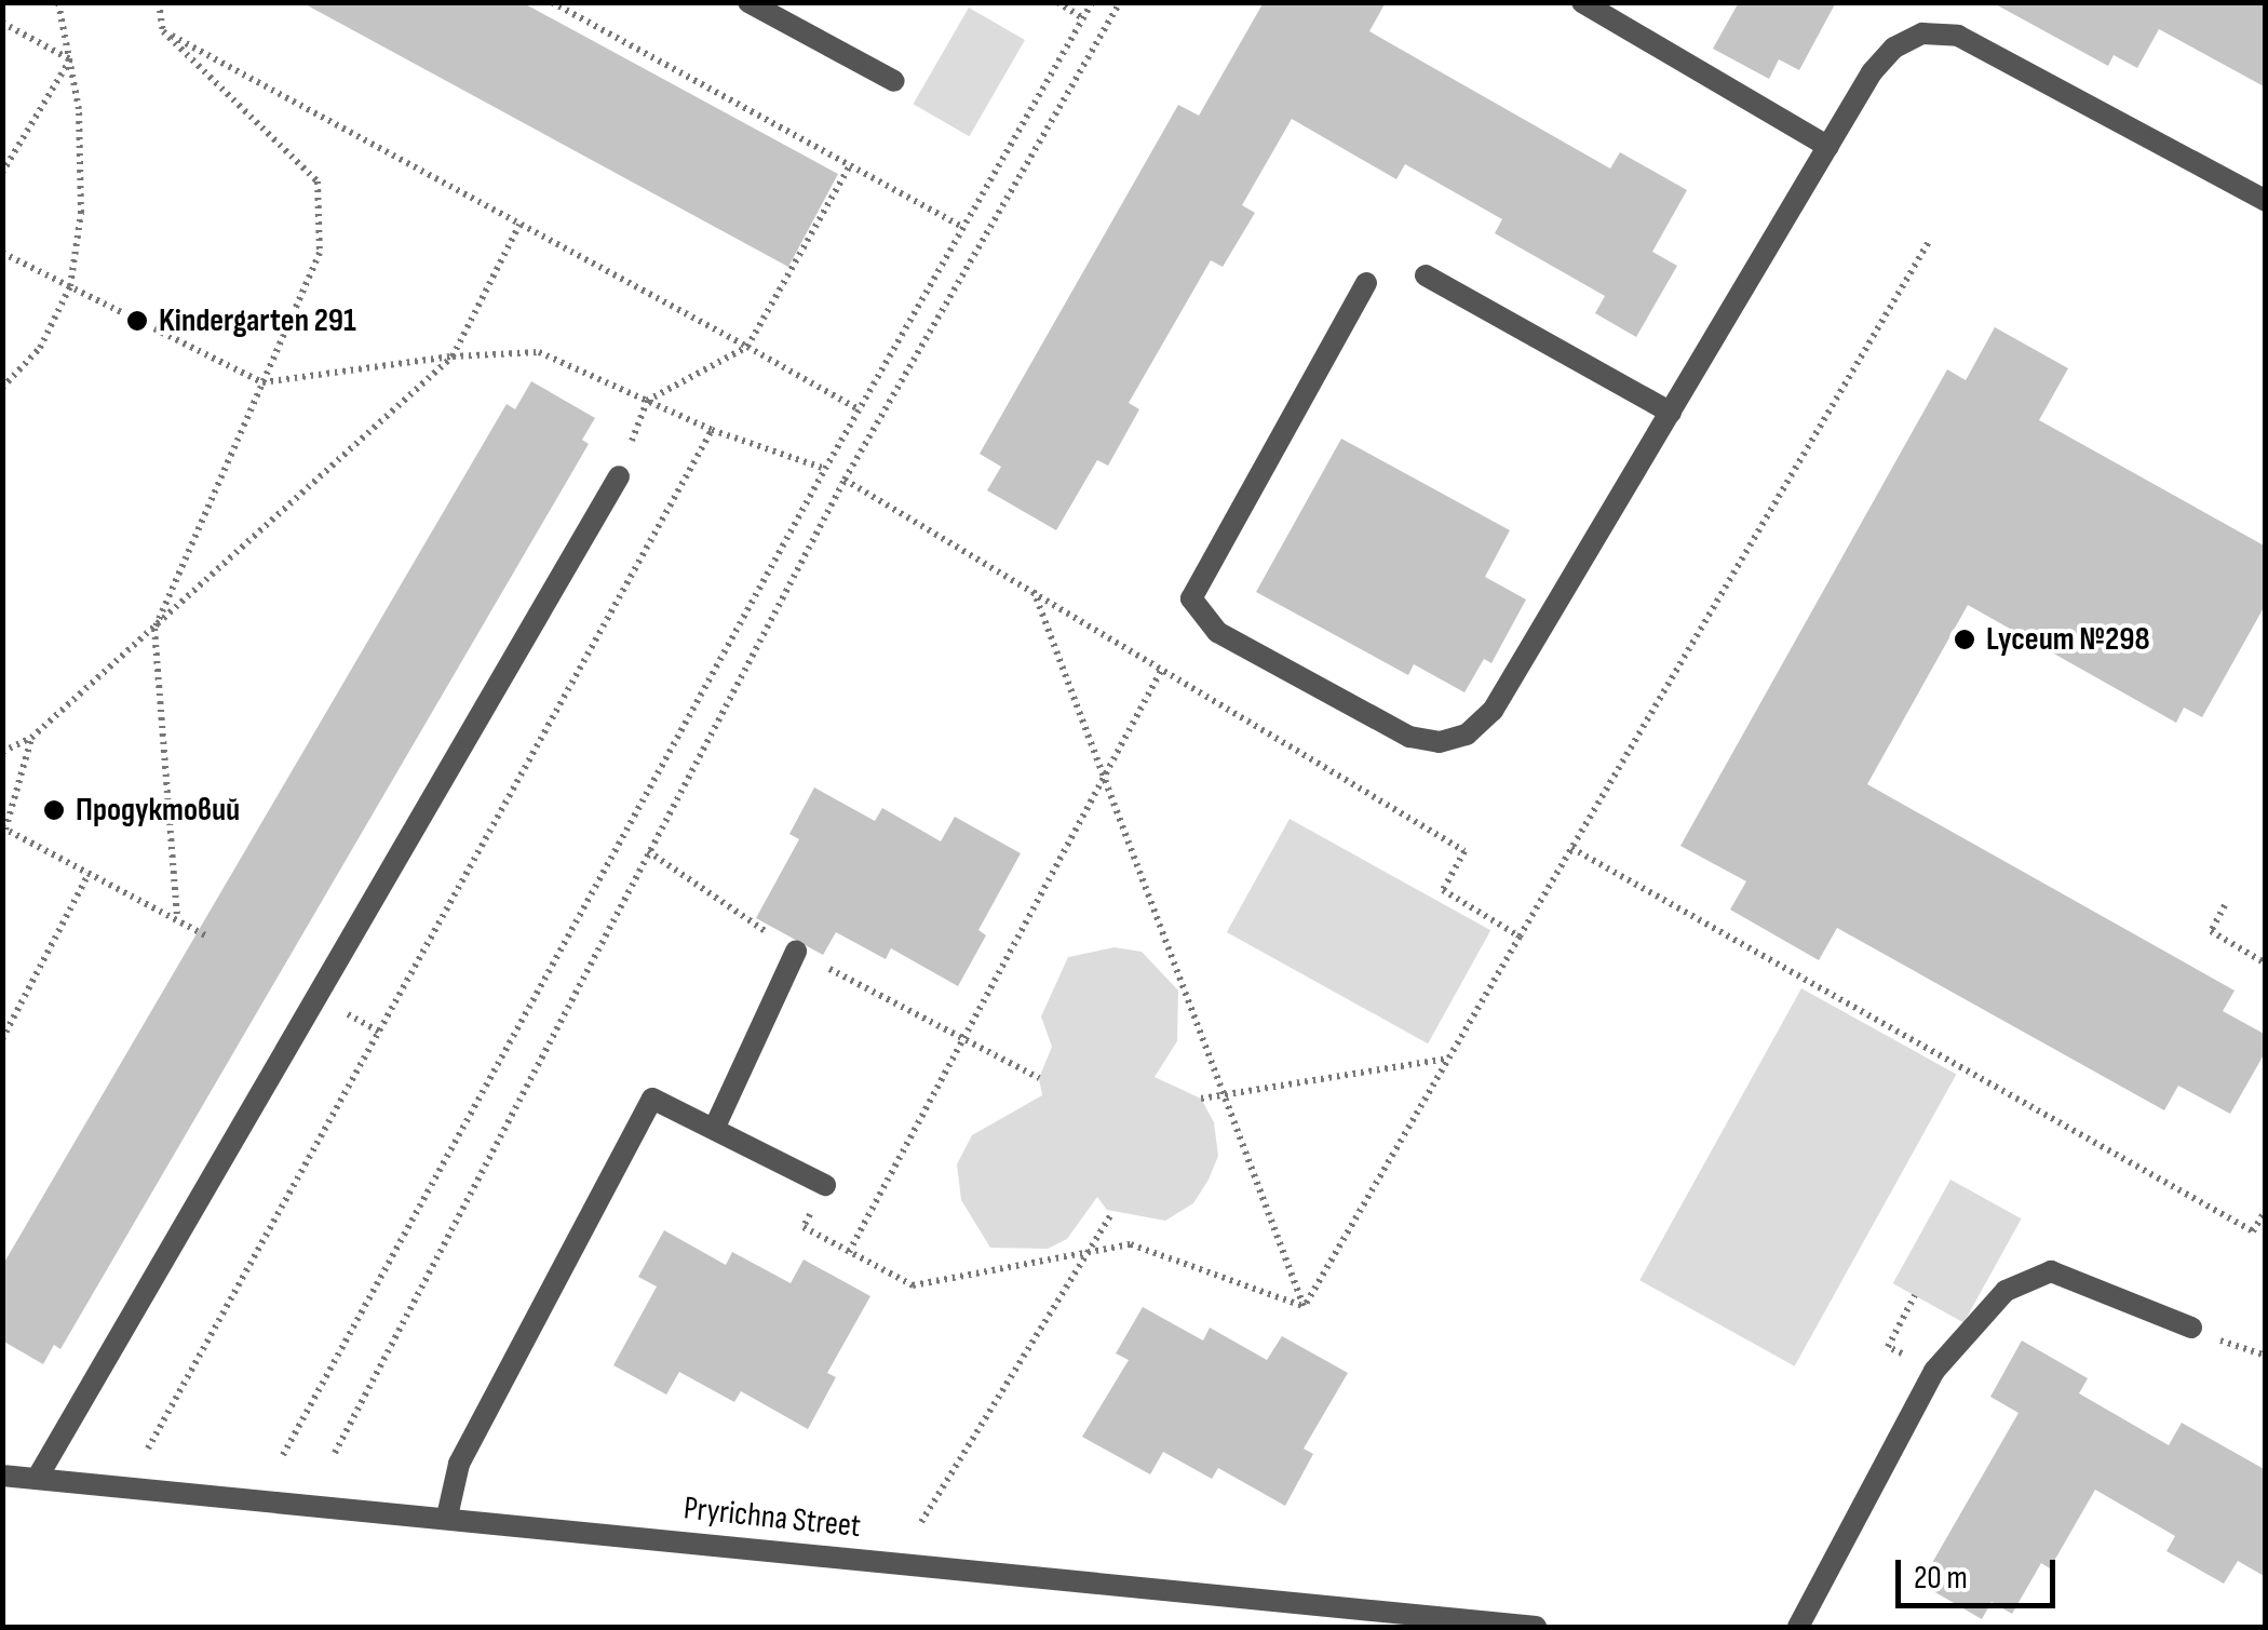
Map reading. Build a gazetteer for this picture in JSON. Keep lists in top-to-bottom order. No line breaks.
{"streets":{"street":["Pryrichna Street"]},"places":["Kindergarten 291","Lyceum №298","Продуктовий"],"scale_bar":"20 m"}
